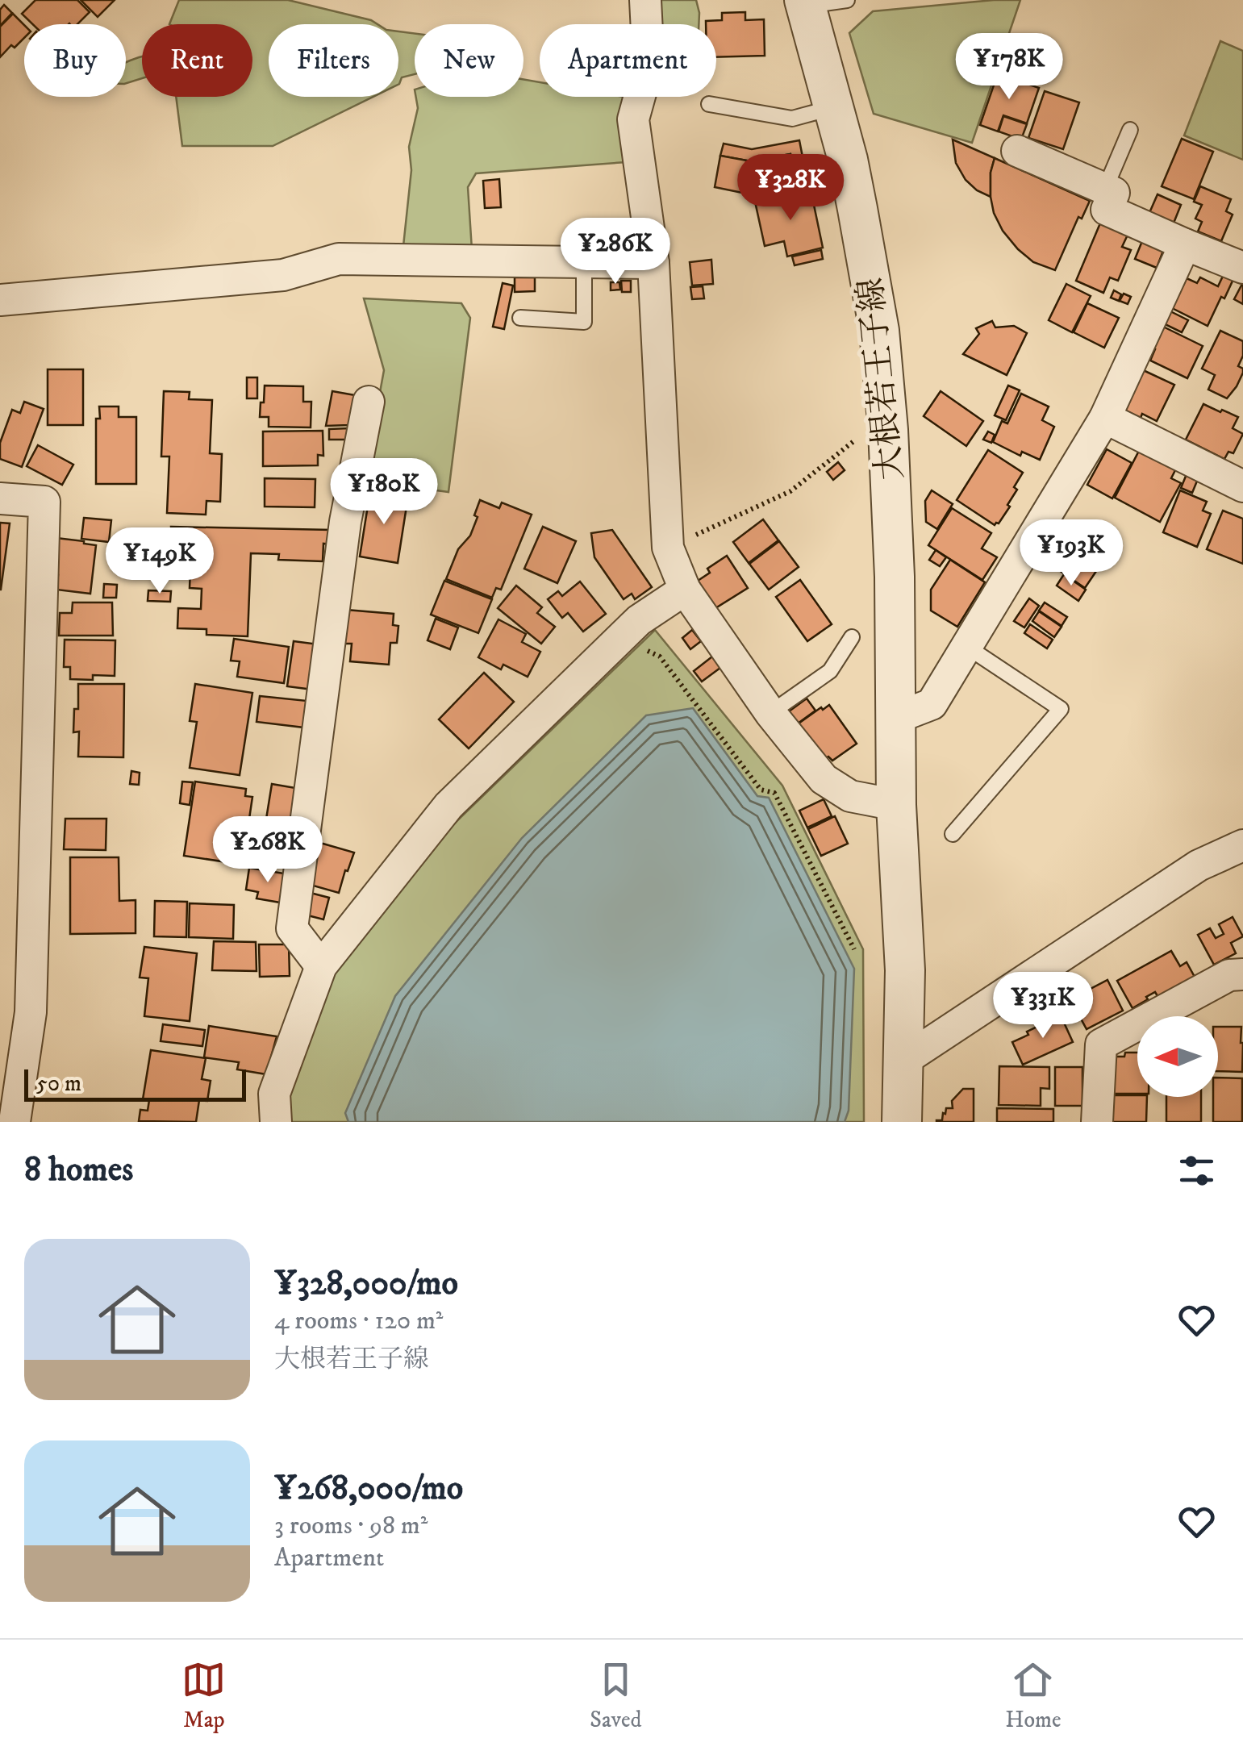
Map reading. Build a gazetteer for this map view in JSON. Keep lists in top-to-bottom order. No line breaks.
{"streets":{"street":["大根若王子線"]},"scale_bar":"50 m","north":"left","page":{"chip":["Buy","Rent","Filters","New","Apartment"],"price":["¥178K","¥328K","¥286K","¥180K","¥193K","¥149K","¥268K","¥331K"],"scale":"50 m","heading":"8 homes","list":[{"name":"¥328,000/mo","note":"4 rooms · 120 m² · 大根若王子線"},{"name":"¥268,000/mo","note":"3 rooms · 98 m² · Apartment"}],"tabs":["Map","Saved","Home"]}}
